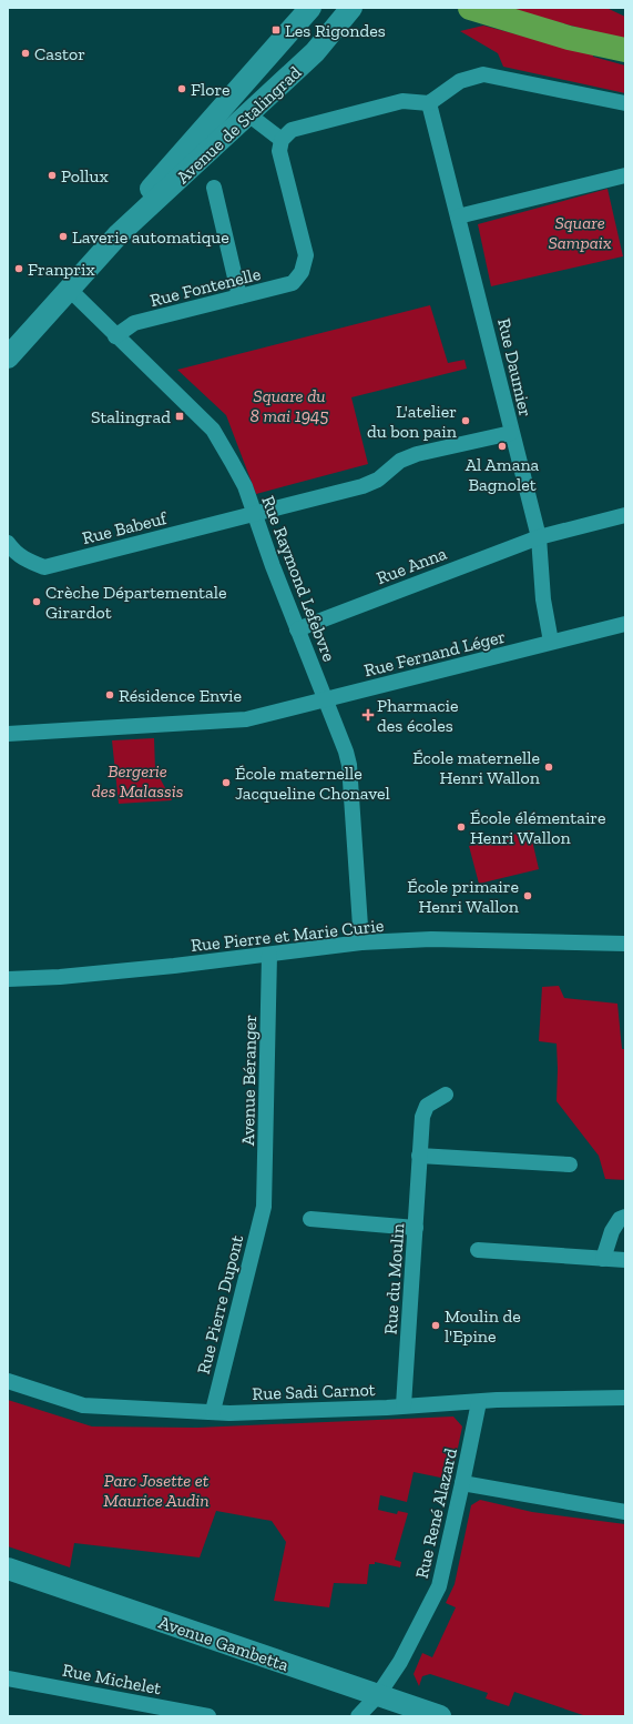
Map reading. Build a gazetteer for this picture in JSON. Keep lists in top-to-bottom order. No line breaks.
{"streets":{"main road":["Avenue de Stalingrad","Avenue Gambetta"],"street":["Rue Fontenelle","Rue Daumier","Rue Babeuf","Rue Anna","Rue Raymond Lefebvre","Rue Fernand Léger","Rue Pierre et Marie Curie","Avenue Béranger","Rue du Moulin","Rue Pierre Dupont","Rue Sadi Carnot","Rue René Alazard","Rue Michelet"]},"crossings":[["Avenue de Stalingrad","Rue Raymond Lefebvre"],["Rue Fontenelle","Rue Raymond Lefebvre"],["Rue Daumier","Rue Babeuf"],["Rue Daumier","Rue Anna"],["Rue Daumier","Rue Fernand Léger"],["Rue Babeuf","Rue Raymond Lefebvre"],["Rue Anna","Rue Raymond Lefebvre"],["Rue Raymond Lefebvre","Rue Fernand Léger"],["Rue Raymond Lefebvre","Rue Pierre et Marie Curie"],["Rue Pierre et Marie Curie","Avenue Béranger"],["Avenue Béranger","Rue Pierre Dupont"],["Rue du Moulin","Rue Sadi Carnot"],["Rue Pierre Dupont","Rue Sadi Carnot"],["Rue Sadi Carnot","Rue René Alazard"],["Rue René Alazard","Avenue Gambetta"]],"parks":["Square Sampaix","Square du 8 mai 1945","Bergerie des Malassis","Parc Josette et Maurice Audin"],"places":{"transit":["Les Rigondes","Stalingrad"],"other":["Castor","Flore","Pollux","Laverie automatique","Franprix","L'atelier du bon pain","Al Amana Bagnolet","Crèche Départementale Girardot","Résidence Envie","École maternelle Henri Wallon","École maternelle Jacqueline Chonavel","École élémentaire Henri Wallon","École primaire Henri Wallon","Moulin de l'Epine"],"health":["Pharmacie des écoles"]}}
